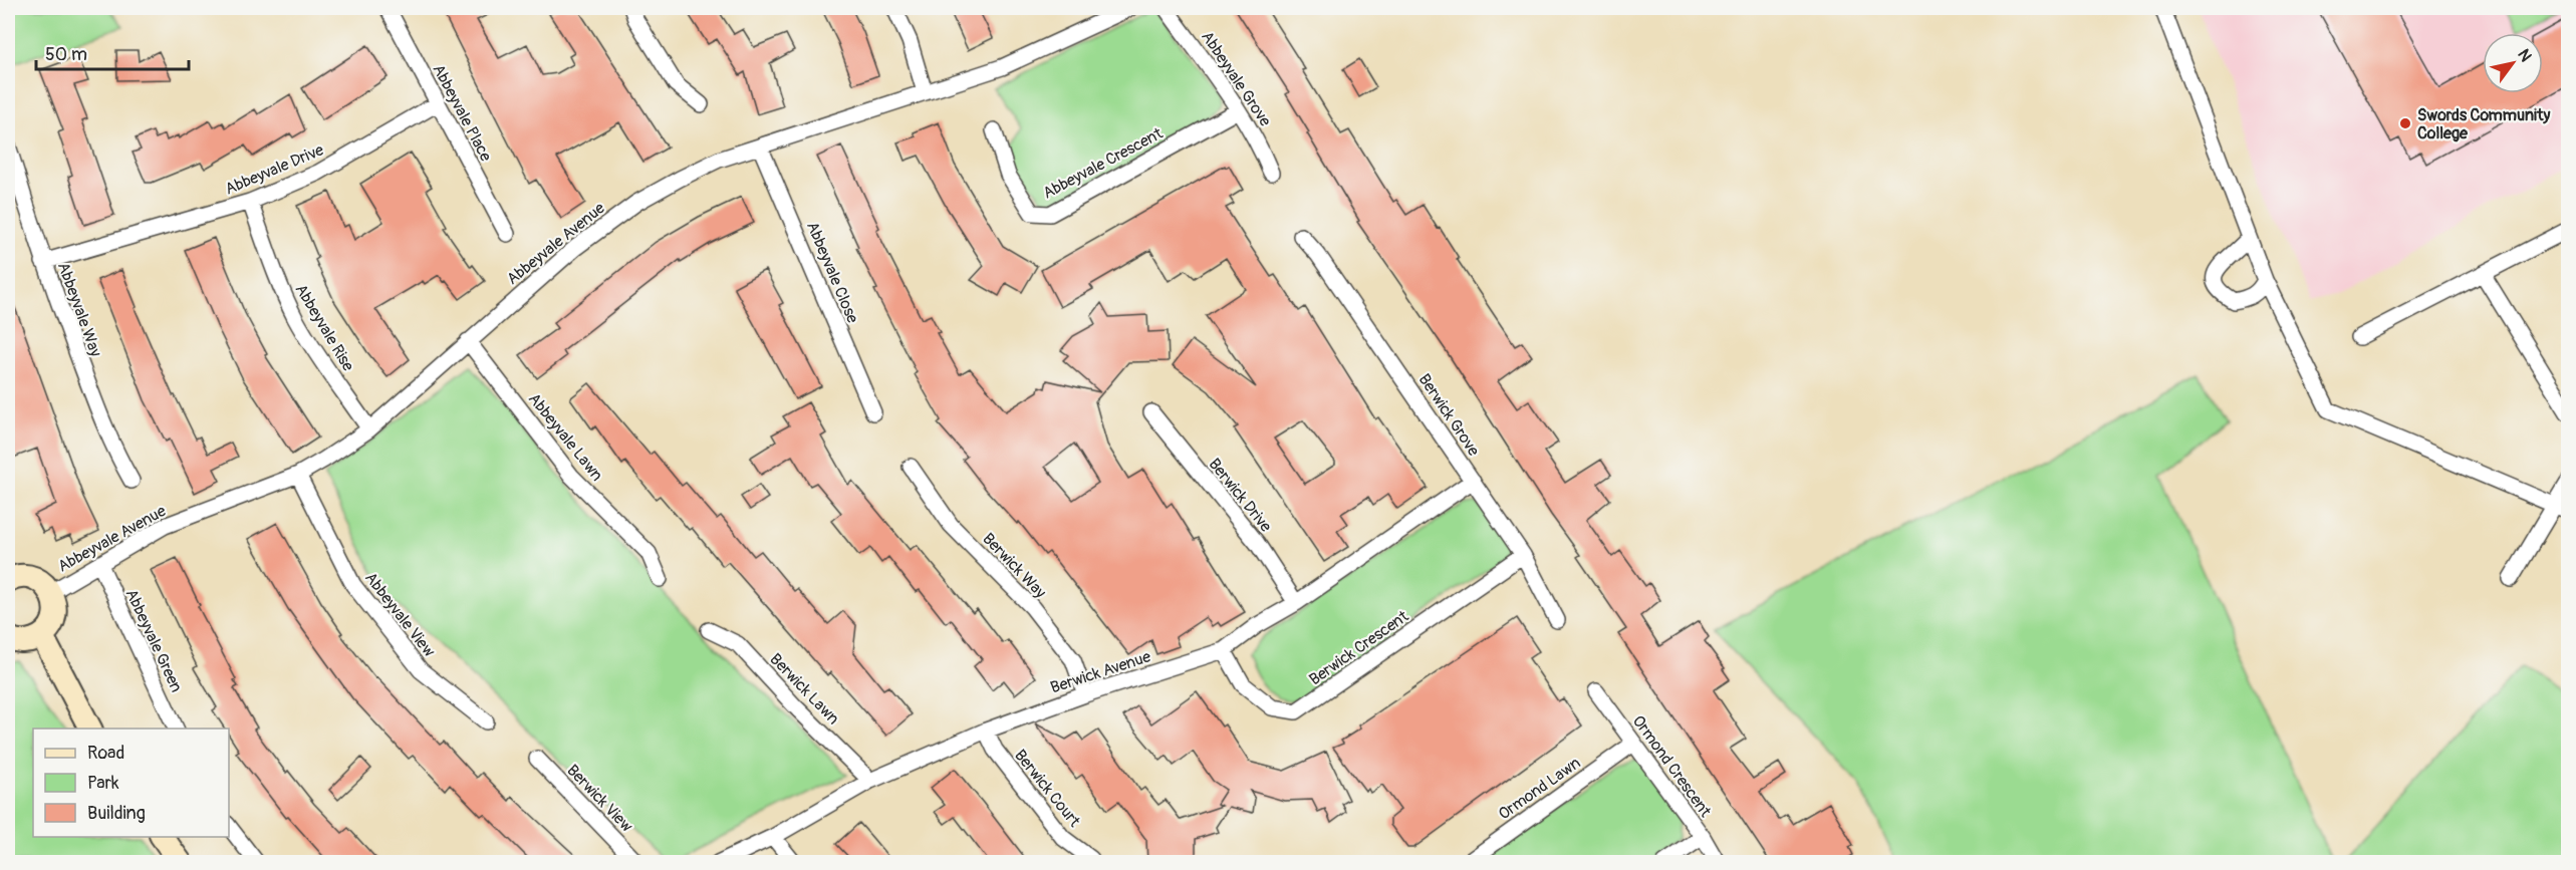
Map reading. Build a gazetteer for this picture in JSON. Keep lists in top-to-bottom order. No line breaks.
{"streets":{"street":["Abbeyvale Grove","Abbeyvale Place","Abbeyvale Crescent","Abbeyvale Drive","Abbeyvale Avenue","Abbeyvale Close","Abbeyvale Way","Abbeyvale Rise","Berwick Grove","Abbeyvale Lawn","Berwick Drive","Berwick Way","Abbeyvale View","Abbeyvale Green","Berwick Crescent","Berwick Avenue","Berwick Lawn","Ormond Crescent","Berwick Court","Ormond Lawn","Berwick View"]},"crossings":[["Abbeyvale Grove","Abbeyvale Crescent"],["Abbeyvale Place","Abbeyvale Drive"],["Abbeyvale Drive","Abbeyvale Way"],["Abbeyvale Drive","Abbeyvale Rise"],["Abbeyvale Avenue","Abbeyvale Close"],["Abbeyvale Avenue","Abbeyvale Rise"],["Abbeyvale Avenue","Abbeyvale Lawn"],["Abbeyvale Avenue","Abbeyvale View"],["Abbeyvale Avenue","Abbeyvale Green"],["Berwick Grove","Berwick Crescent"],["Berwick Grove","Berwick Avenue"],["Berwick Drive","Berwick Avenue"],["Berwick Way","Berwick Avenue"],["Berwick Crescent","Berwick Avenue"],["Berwick Avenue","Berwick Lawn"],["Berwick Avenue","Berwick Court"],["Ormond Crescent","Ormond Lawn"]],"places":["Swords Community College"],"legend":["Road","Park","Building"],"scale_bar":"50 m","north":"top right"}
